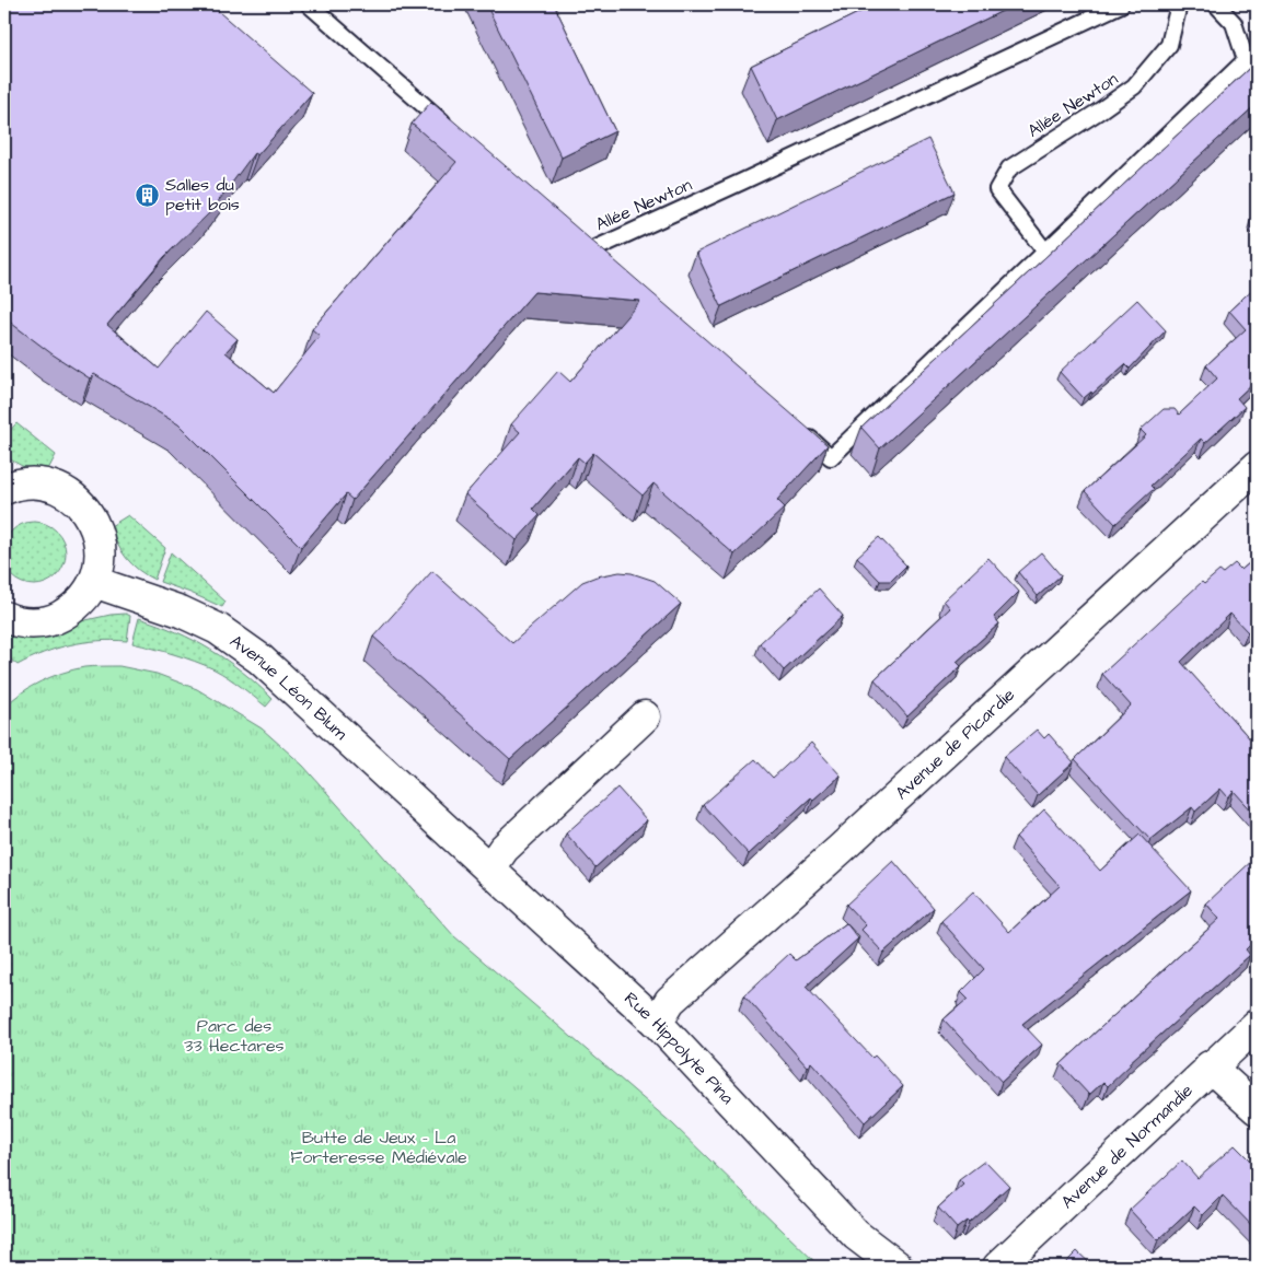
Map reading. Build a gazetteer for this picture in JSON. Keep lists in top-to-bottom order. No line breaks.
{"streets":{"street":["Avenue Léon Blum","Avenue de Picardie","Rue Hippolyte Pina","Avenue de Normandie"],"lane":["Allée Newton"]},"crossings":[["Avenue Léon Blum","Rue Hippolyte Pina"],["Avenue de Picardie","Rue Hippolyte Pina"]],"parks":["Parc des 33 Hectares","Butte de Jeux – La Forteresse Médiévale"],"places":{"building":["Salles du petit bois"]}}
